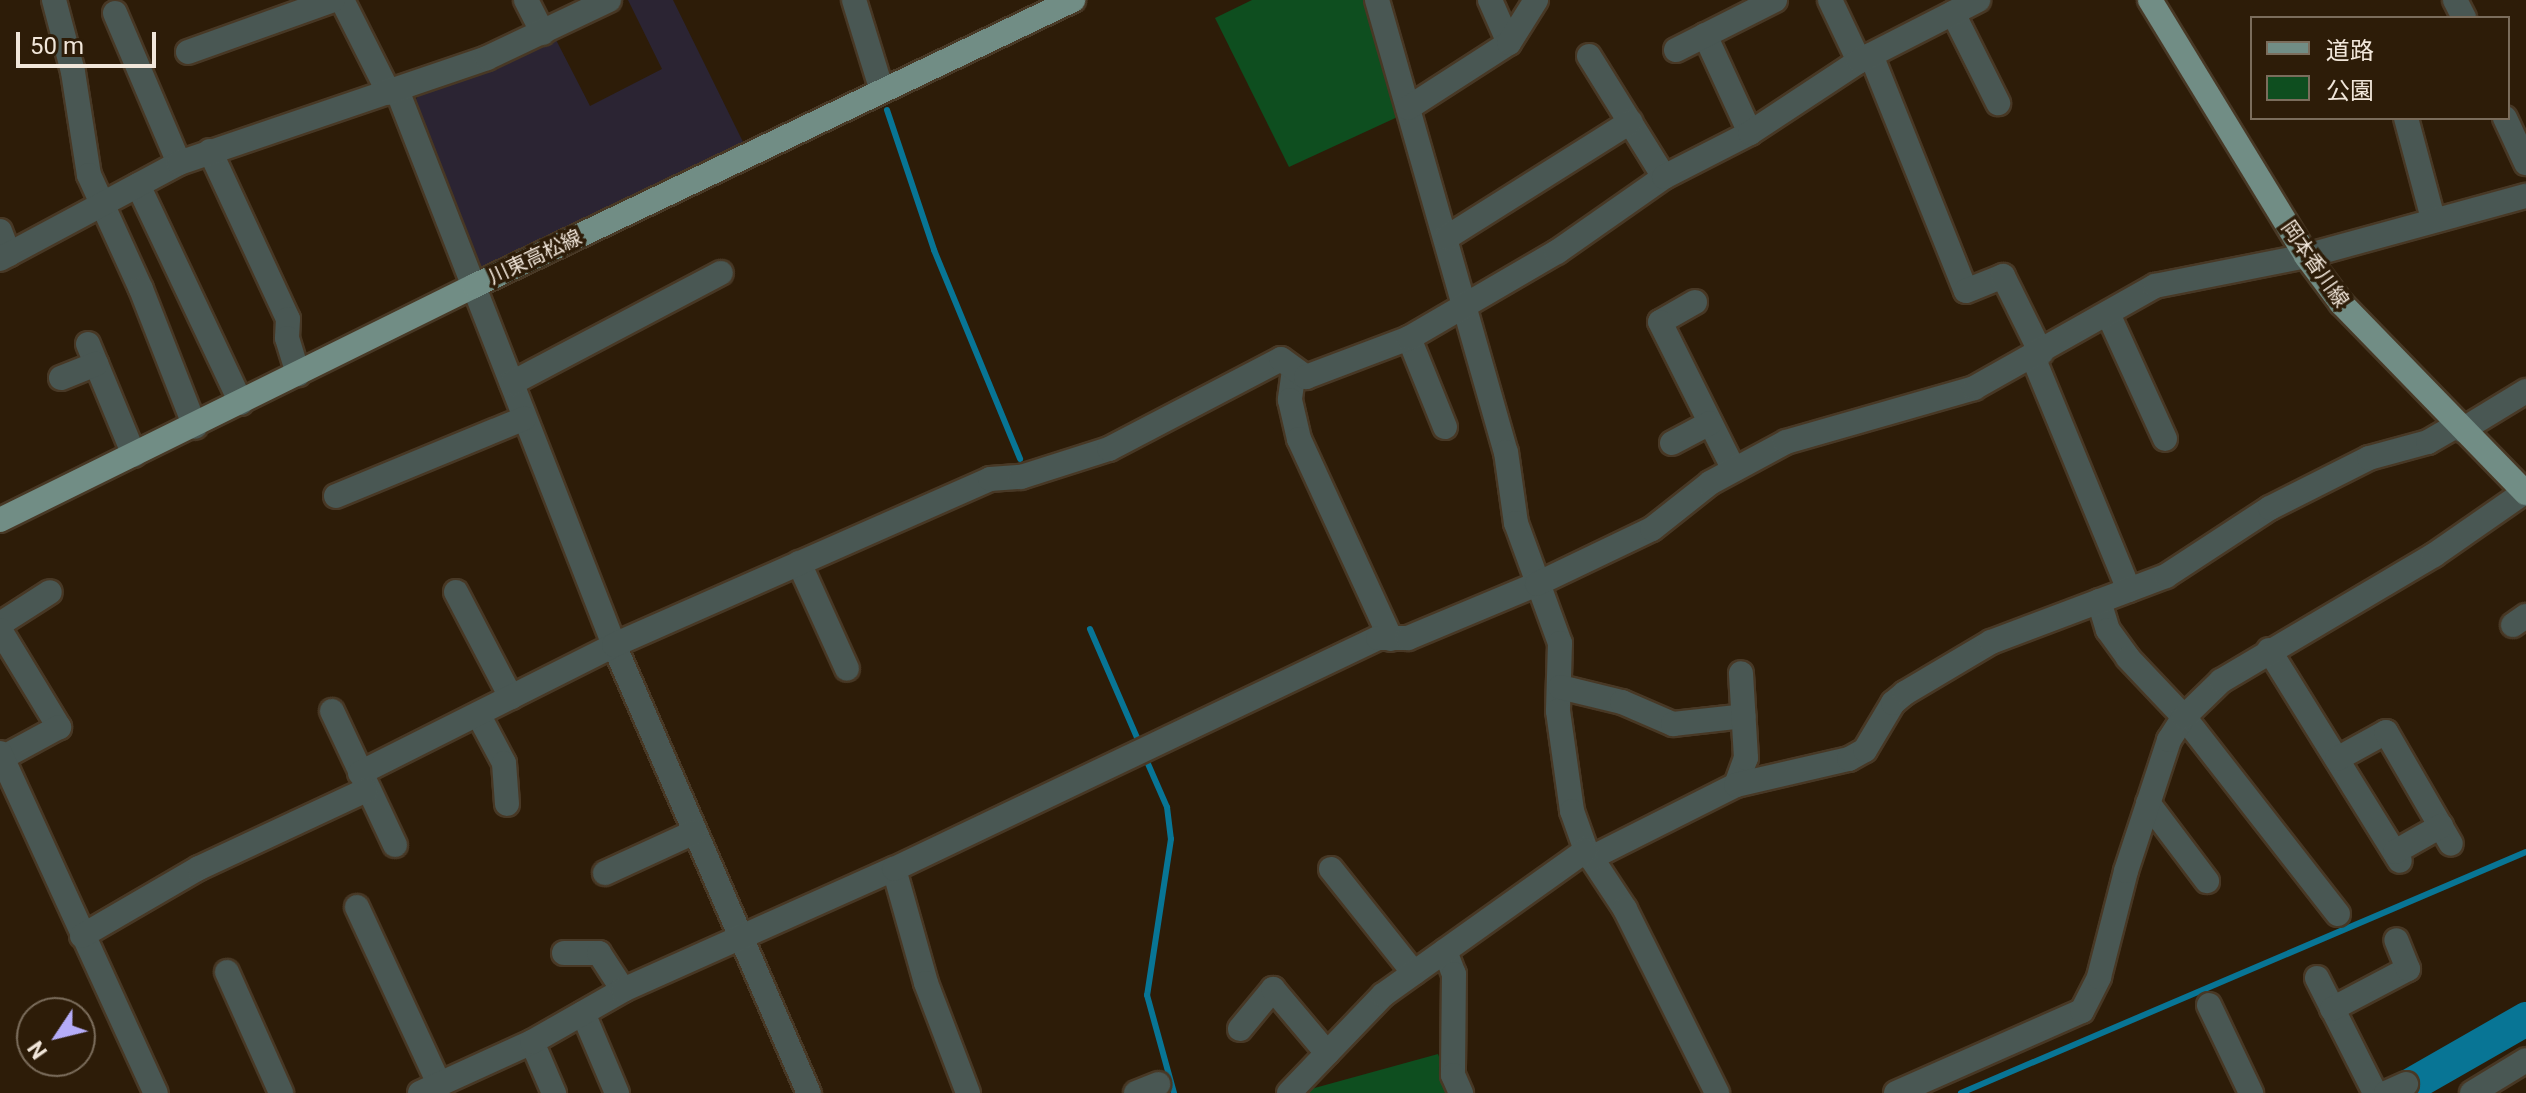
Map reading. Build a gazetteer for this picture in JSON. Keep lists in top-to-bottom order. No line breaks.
{"streets":{"main road":["川東高松線","岡本香川線"]},"legend":["道路","公園"],"scale_bar":"50 m","north":"bottom left"}
